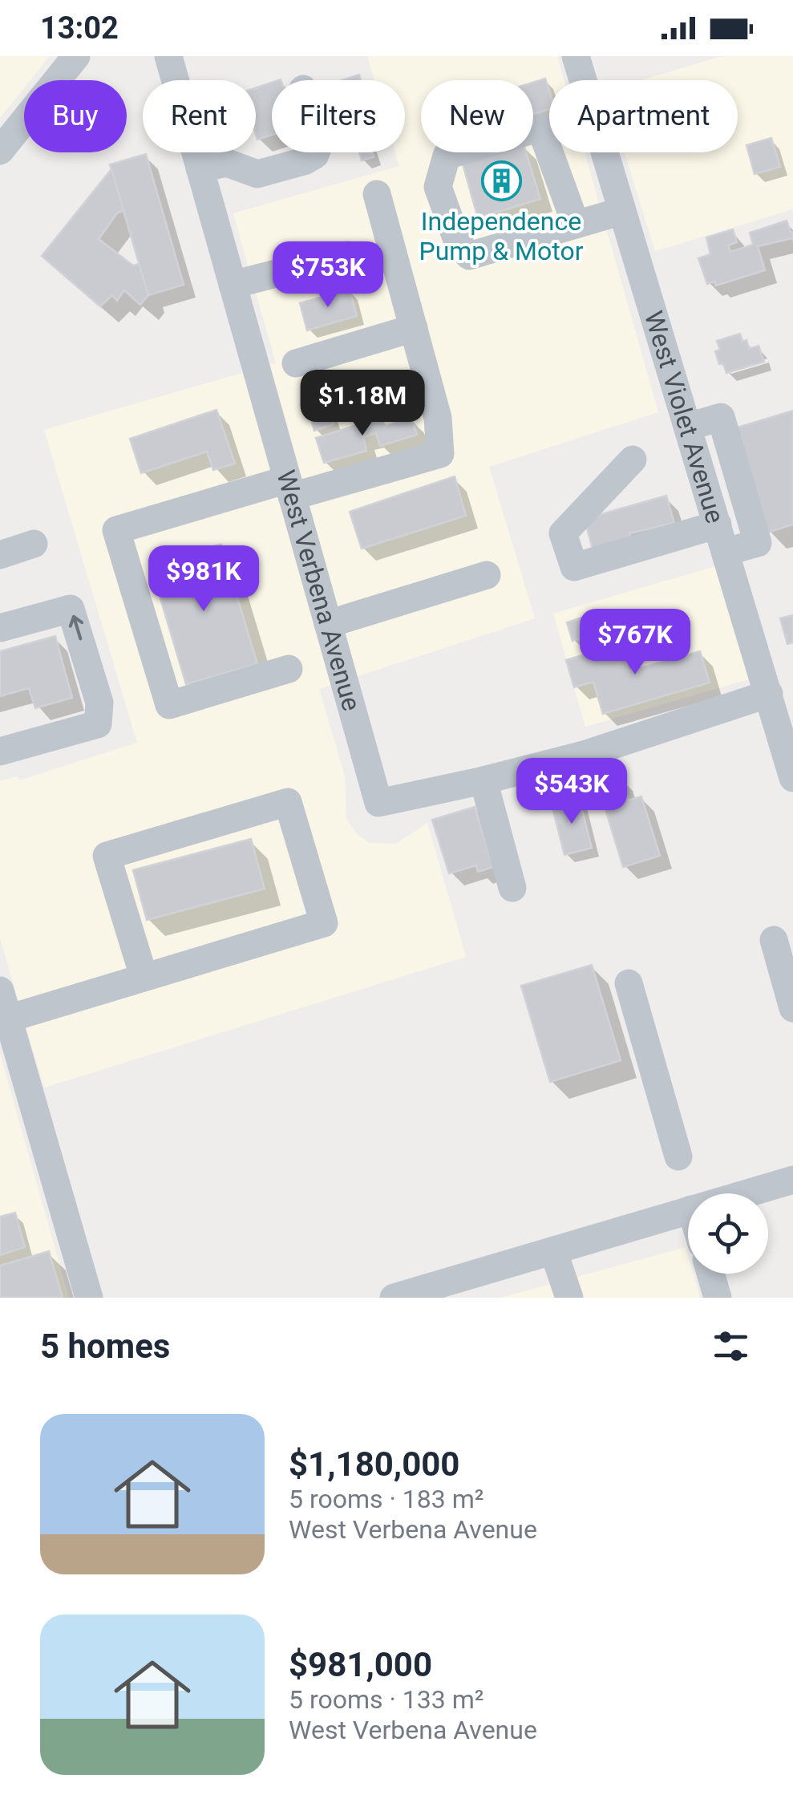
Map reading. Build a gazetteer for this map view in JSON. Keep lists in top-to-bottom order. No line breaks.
{"streets":{"street":["West Violet Avenue","West Verbena Avenue"]},"places":{"building":["Independence Pump & Motor"]},"page":{"status":"13:02","chip":["Buy","Rent","Filters","New","Apartment"],"price":["$753K","$1.18M","$981K","$767K","$543K"],"heading":"5 homes","list":[{"name":"$1,180,000","note":"5 rooms · 183 m² · West Verbena Avenue"},{"name":"$981,000","note":"5 rooms · 133 m² · West Verbena Avenue"}]}}
